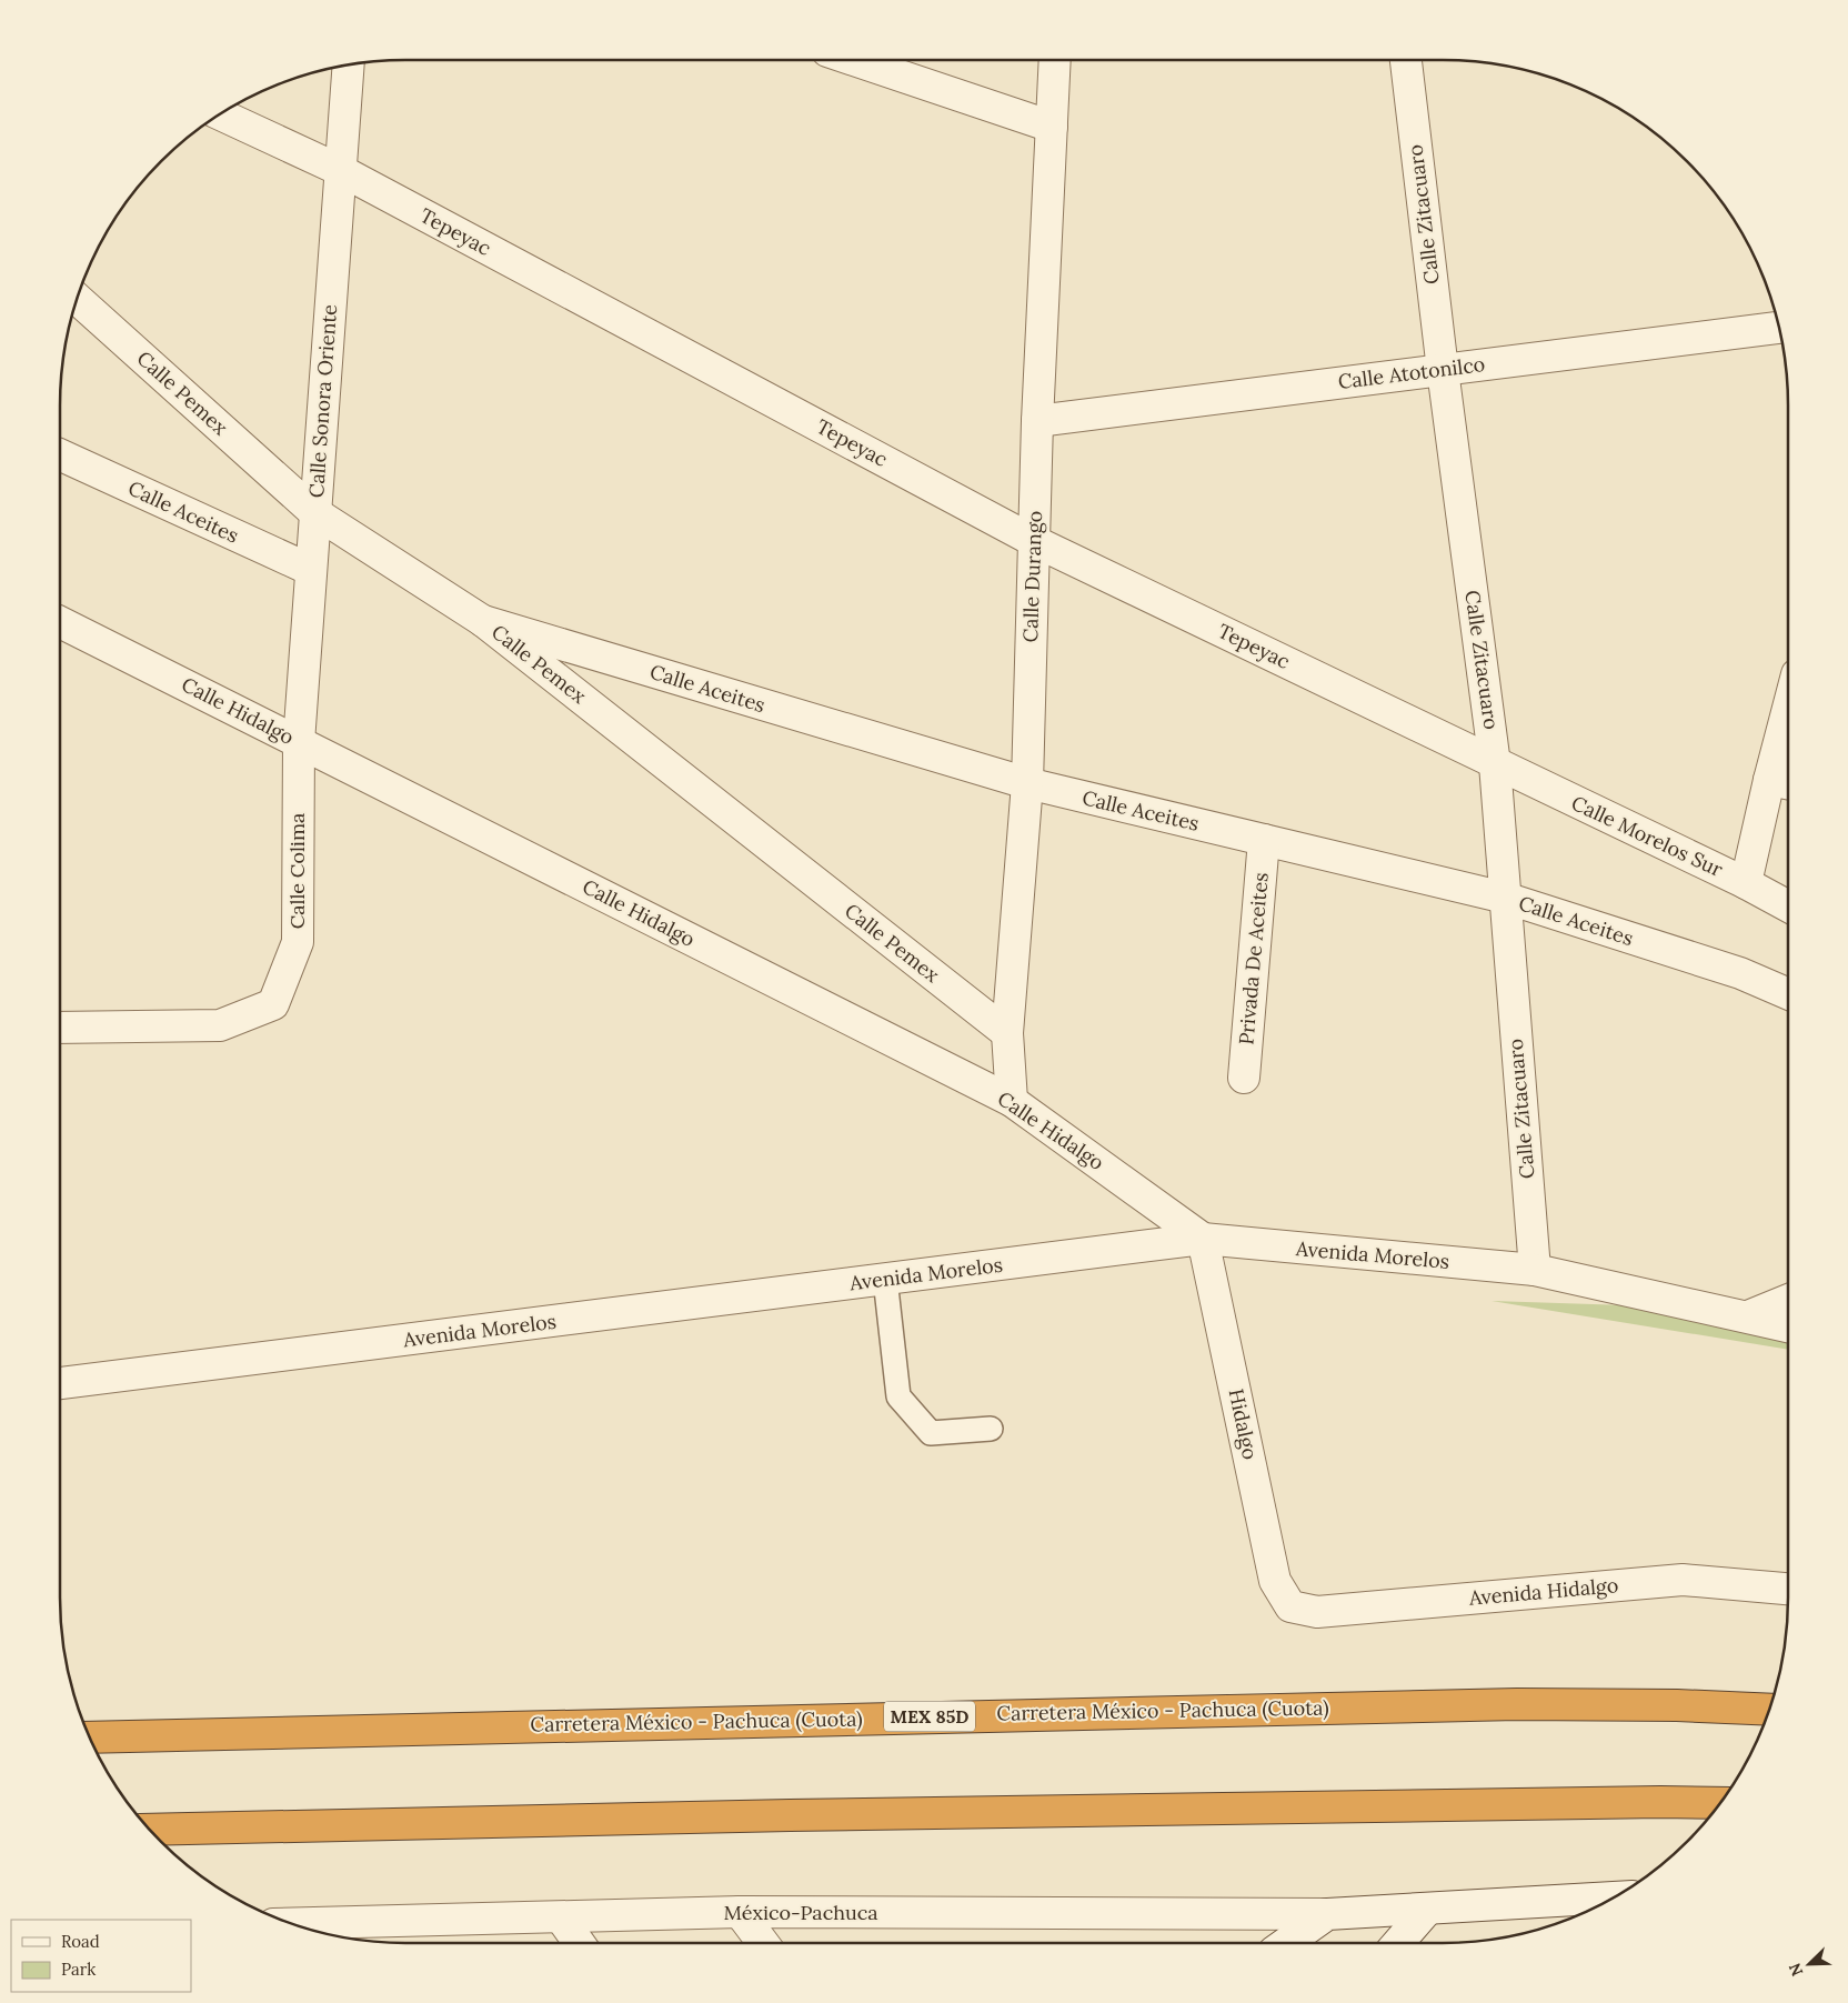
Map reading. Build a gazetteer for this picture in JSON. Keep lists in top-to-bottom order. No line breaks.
{"streets":{"highway":["Carretera México - Pachuca (Cuota)","MEX 85D"],"street":["Calle Zitacuaro","Tepeyac","Calle Atotonilco","Calle Pemex","Calle Sonora Oriente","Calle Aceites","Calle Durango","Calle Hidalgo","Calle Morelos Sur","Calle Colima","Privada De Aceites","Avenida Morelos","Hidalgo","Avenida Hidalgo","México-Pachuca"]},"crossings":[["Calle Zitacuaro","Tepeyac"],["Calle Zitacuaro","Calle Atotonilco"],["Calle Zitacuaro","Calle Aceites"],["Calle Zitacuaro","Calle Morelos Sur"],["Calle Zitacuaro","Avenida Morelos"],["Tepeyac","Calle Sonora Oriente"],["Tepeyac","Calle Durango"],["Tepeyac","Calle Morelos Sur"],["Calle Atotonilco","Calle Durango"],["Calle Pemex","Calle Sonora Oriente"],["Calle Pemex","Calle Aceites"],["Calle Pemex","Calle Durango"],["Calle Sonora Oriente","Calle Aceites"],["Calle Sonora Oriente","Calle Hidalgo"],["Calle Sonora Oriente","Calle Colima"],["Calle Aceites","Calle Durango"],["Calle Aceites","Privada De Aceites"],["Calle Durango","Calle Hidalgo"],["Calle Hidalgo","Calle Colima"],["Calle Hidalgo","Avenida Morelos"],["Calle Hidalgo","Hidalgo"],["Avenida Morelos","Hidalgo"],["Hidalgo","Avenida Hidalgo"]],"legend":["Road","Park"],"north":"bottom left"}
